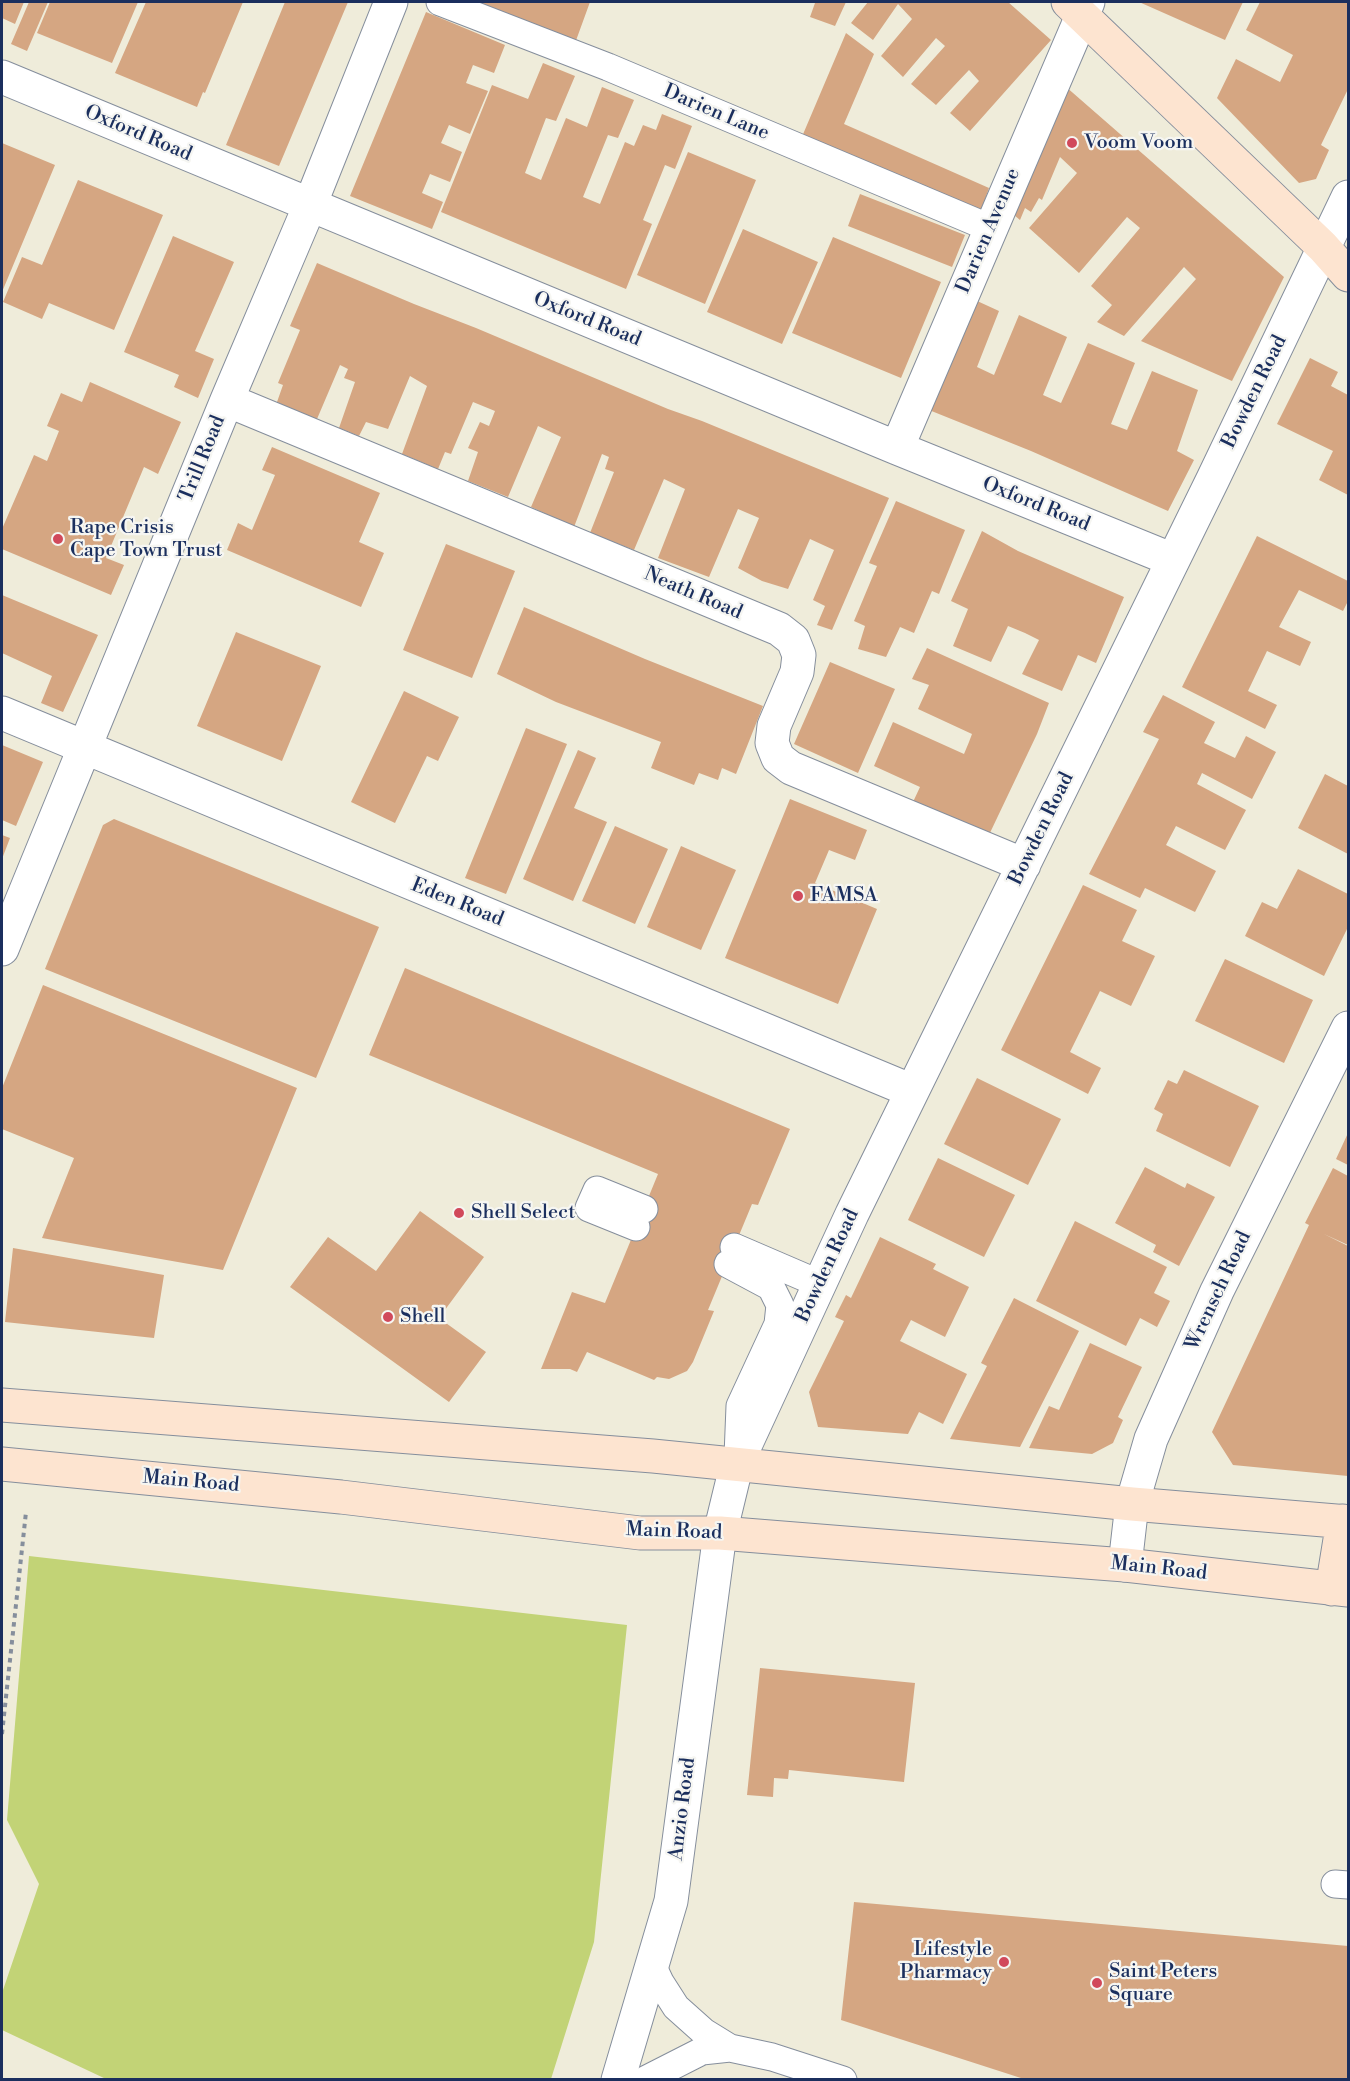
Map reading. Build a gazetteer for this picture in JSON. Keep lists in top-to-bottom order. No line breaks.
{"streets":{"main road":["Main Road"],"street":["Oxford Road","Darien Avenue","Bowden Road","Trill Road","Neath Road","Eden Road","Wrensch Road","Anzio Road"],"lane":["Darien Lane"]},"crossings":[["Darien Lane","Darien Avenue"],["Oxford Road","Darien Avenue"],["Oxford Road","Bowden Road"],["Oxford Road","Trill Road"],["Bowden Road","Neath Road"],["Bowden Road","Eden Road"],["Bowden Road","Main Road"],["Bowden Road","Anzio Road"],["Trill Road","Neath Road"],["Trill Road","Eden Road"],["Wrensch Road","Main Road"],["Main Road","Anzio Road"]],"places":["Voom Voom","Rape Crisis Cape Town Trust","FAMSA","Shell Select","Shell","Lifestyle Pharmacy","Saint Peters Square"]}
